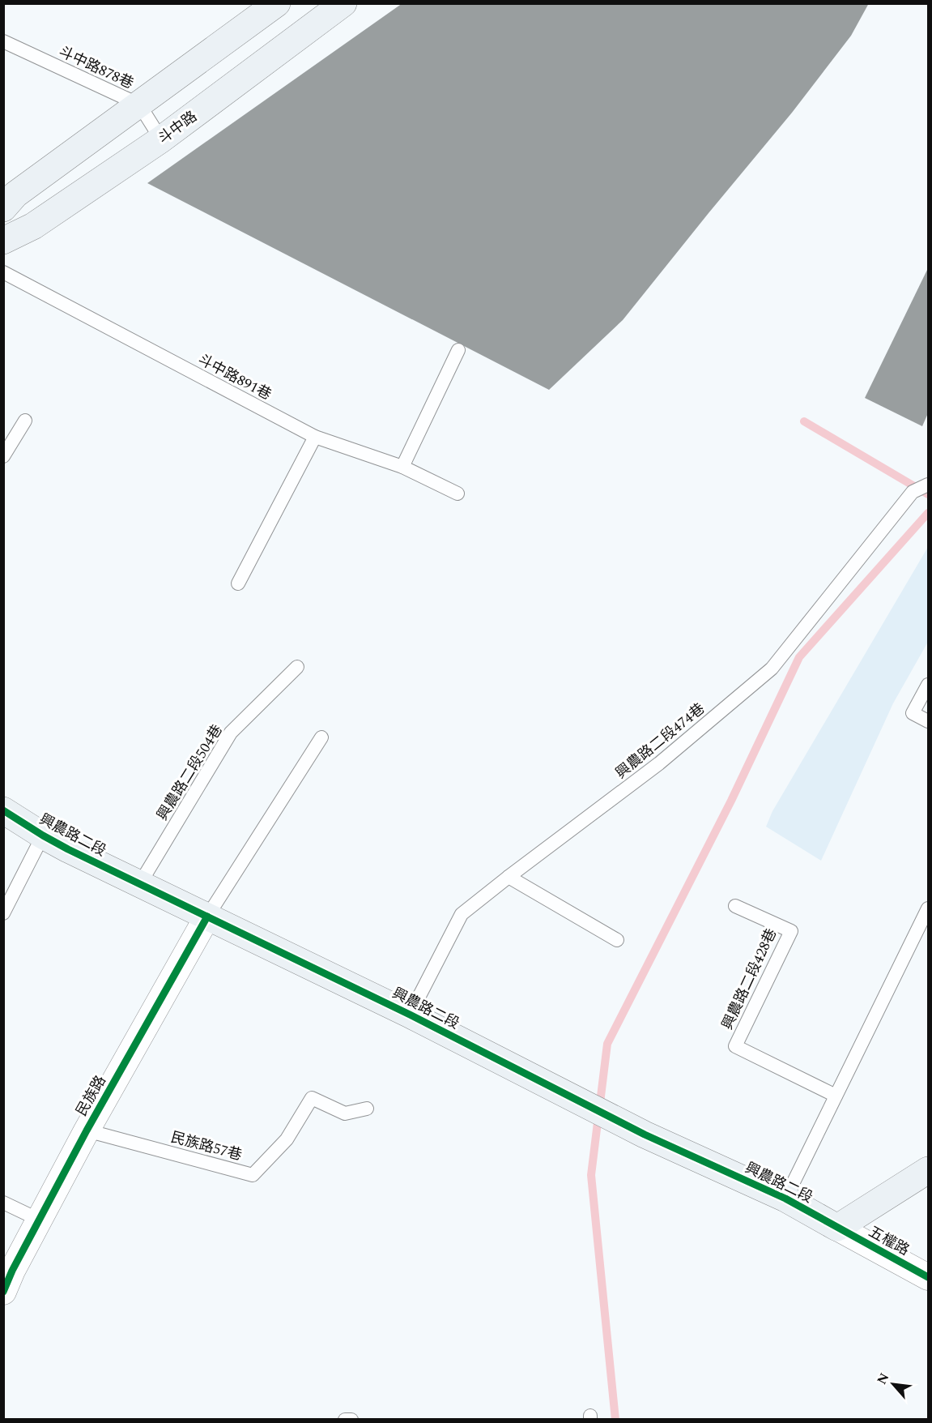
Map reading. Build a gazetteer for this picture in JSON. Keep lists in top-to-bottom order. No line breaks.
{"streets":{"street":["斗中路","興農路二段","民族路","五權路"],"lane":["斗中路878巷","斗中路891巷","興農路二段474巷","興農路二段504巷","興農路二段428巷","民族路57巷"]},"crossings":[["斗中路878巷","斗中路"],["興農路二段474巷","興農路二段"],["興農路二段504巷","興農路二段"],["興農路二段","民族路"],["興農路二段","五權路"],["民族路","民族路57巷"]],"north":"top left"}
